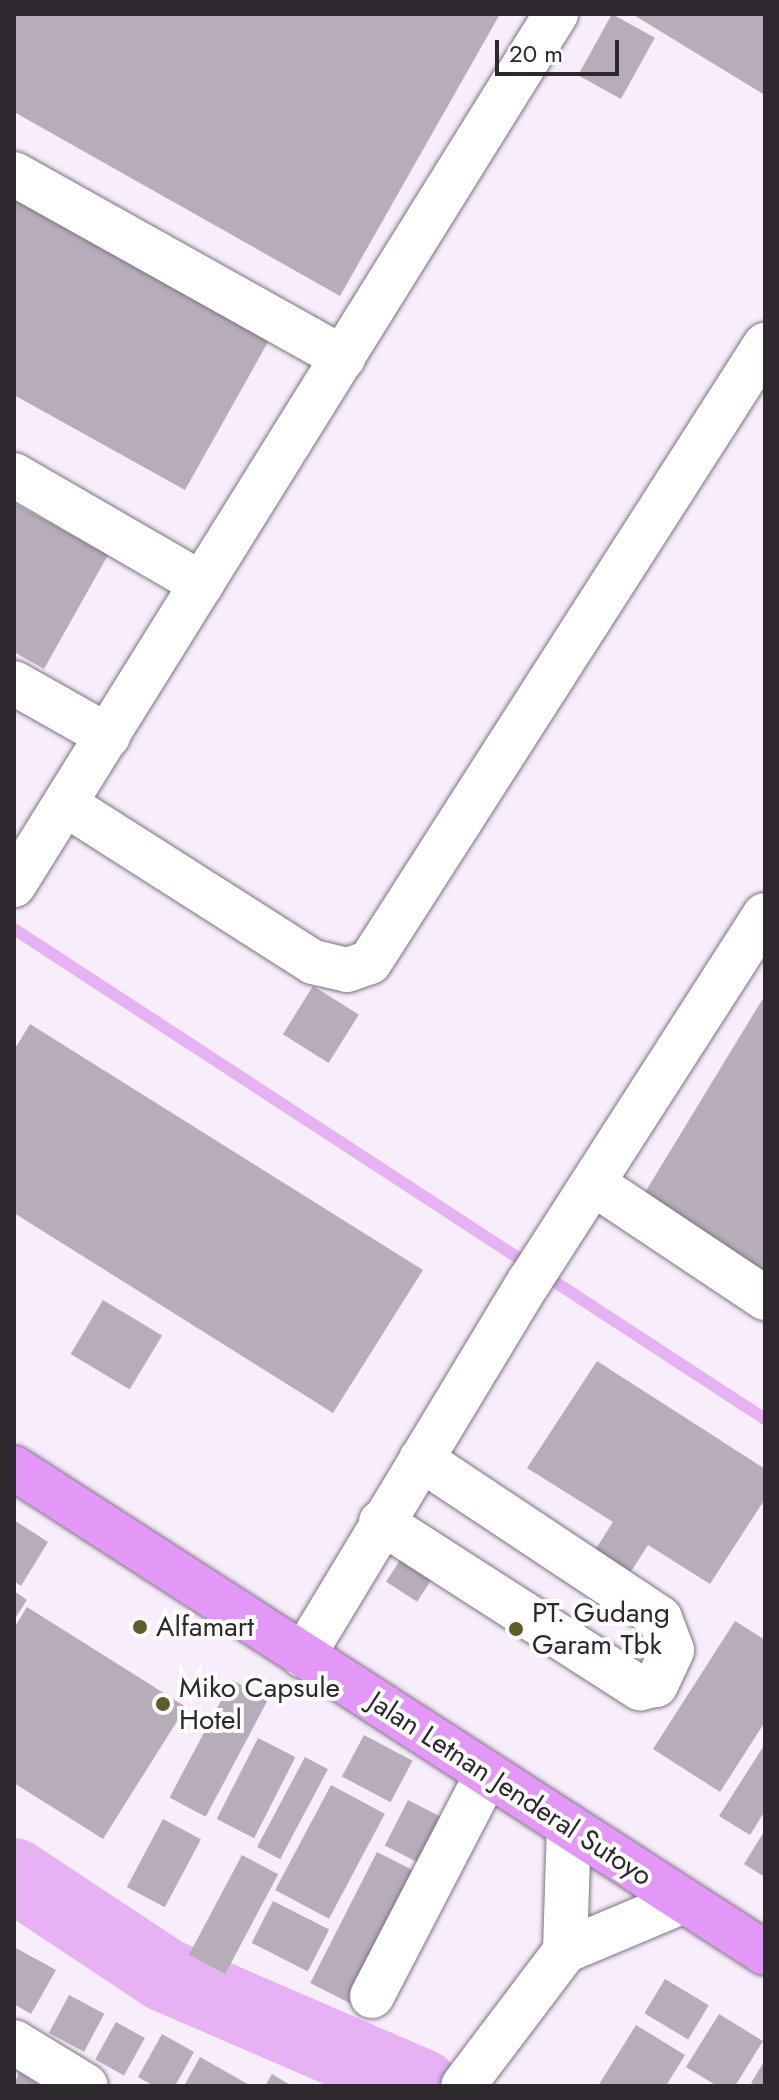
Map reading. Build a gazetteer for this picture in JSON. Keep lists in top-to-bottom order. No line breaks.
{"streets":{"highway":["Jalan Letnan Jenderal Sutoyo"]},"places":["Alfamart","PT. Gudang Garam Tbk","Miko Capsule Hotel"],"scale_bar":"20 m"}
